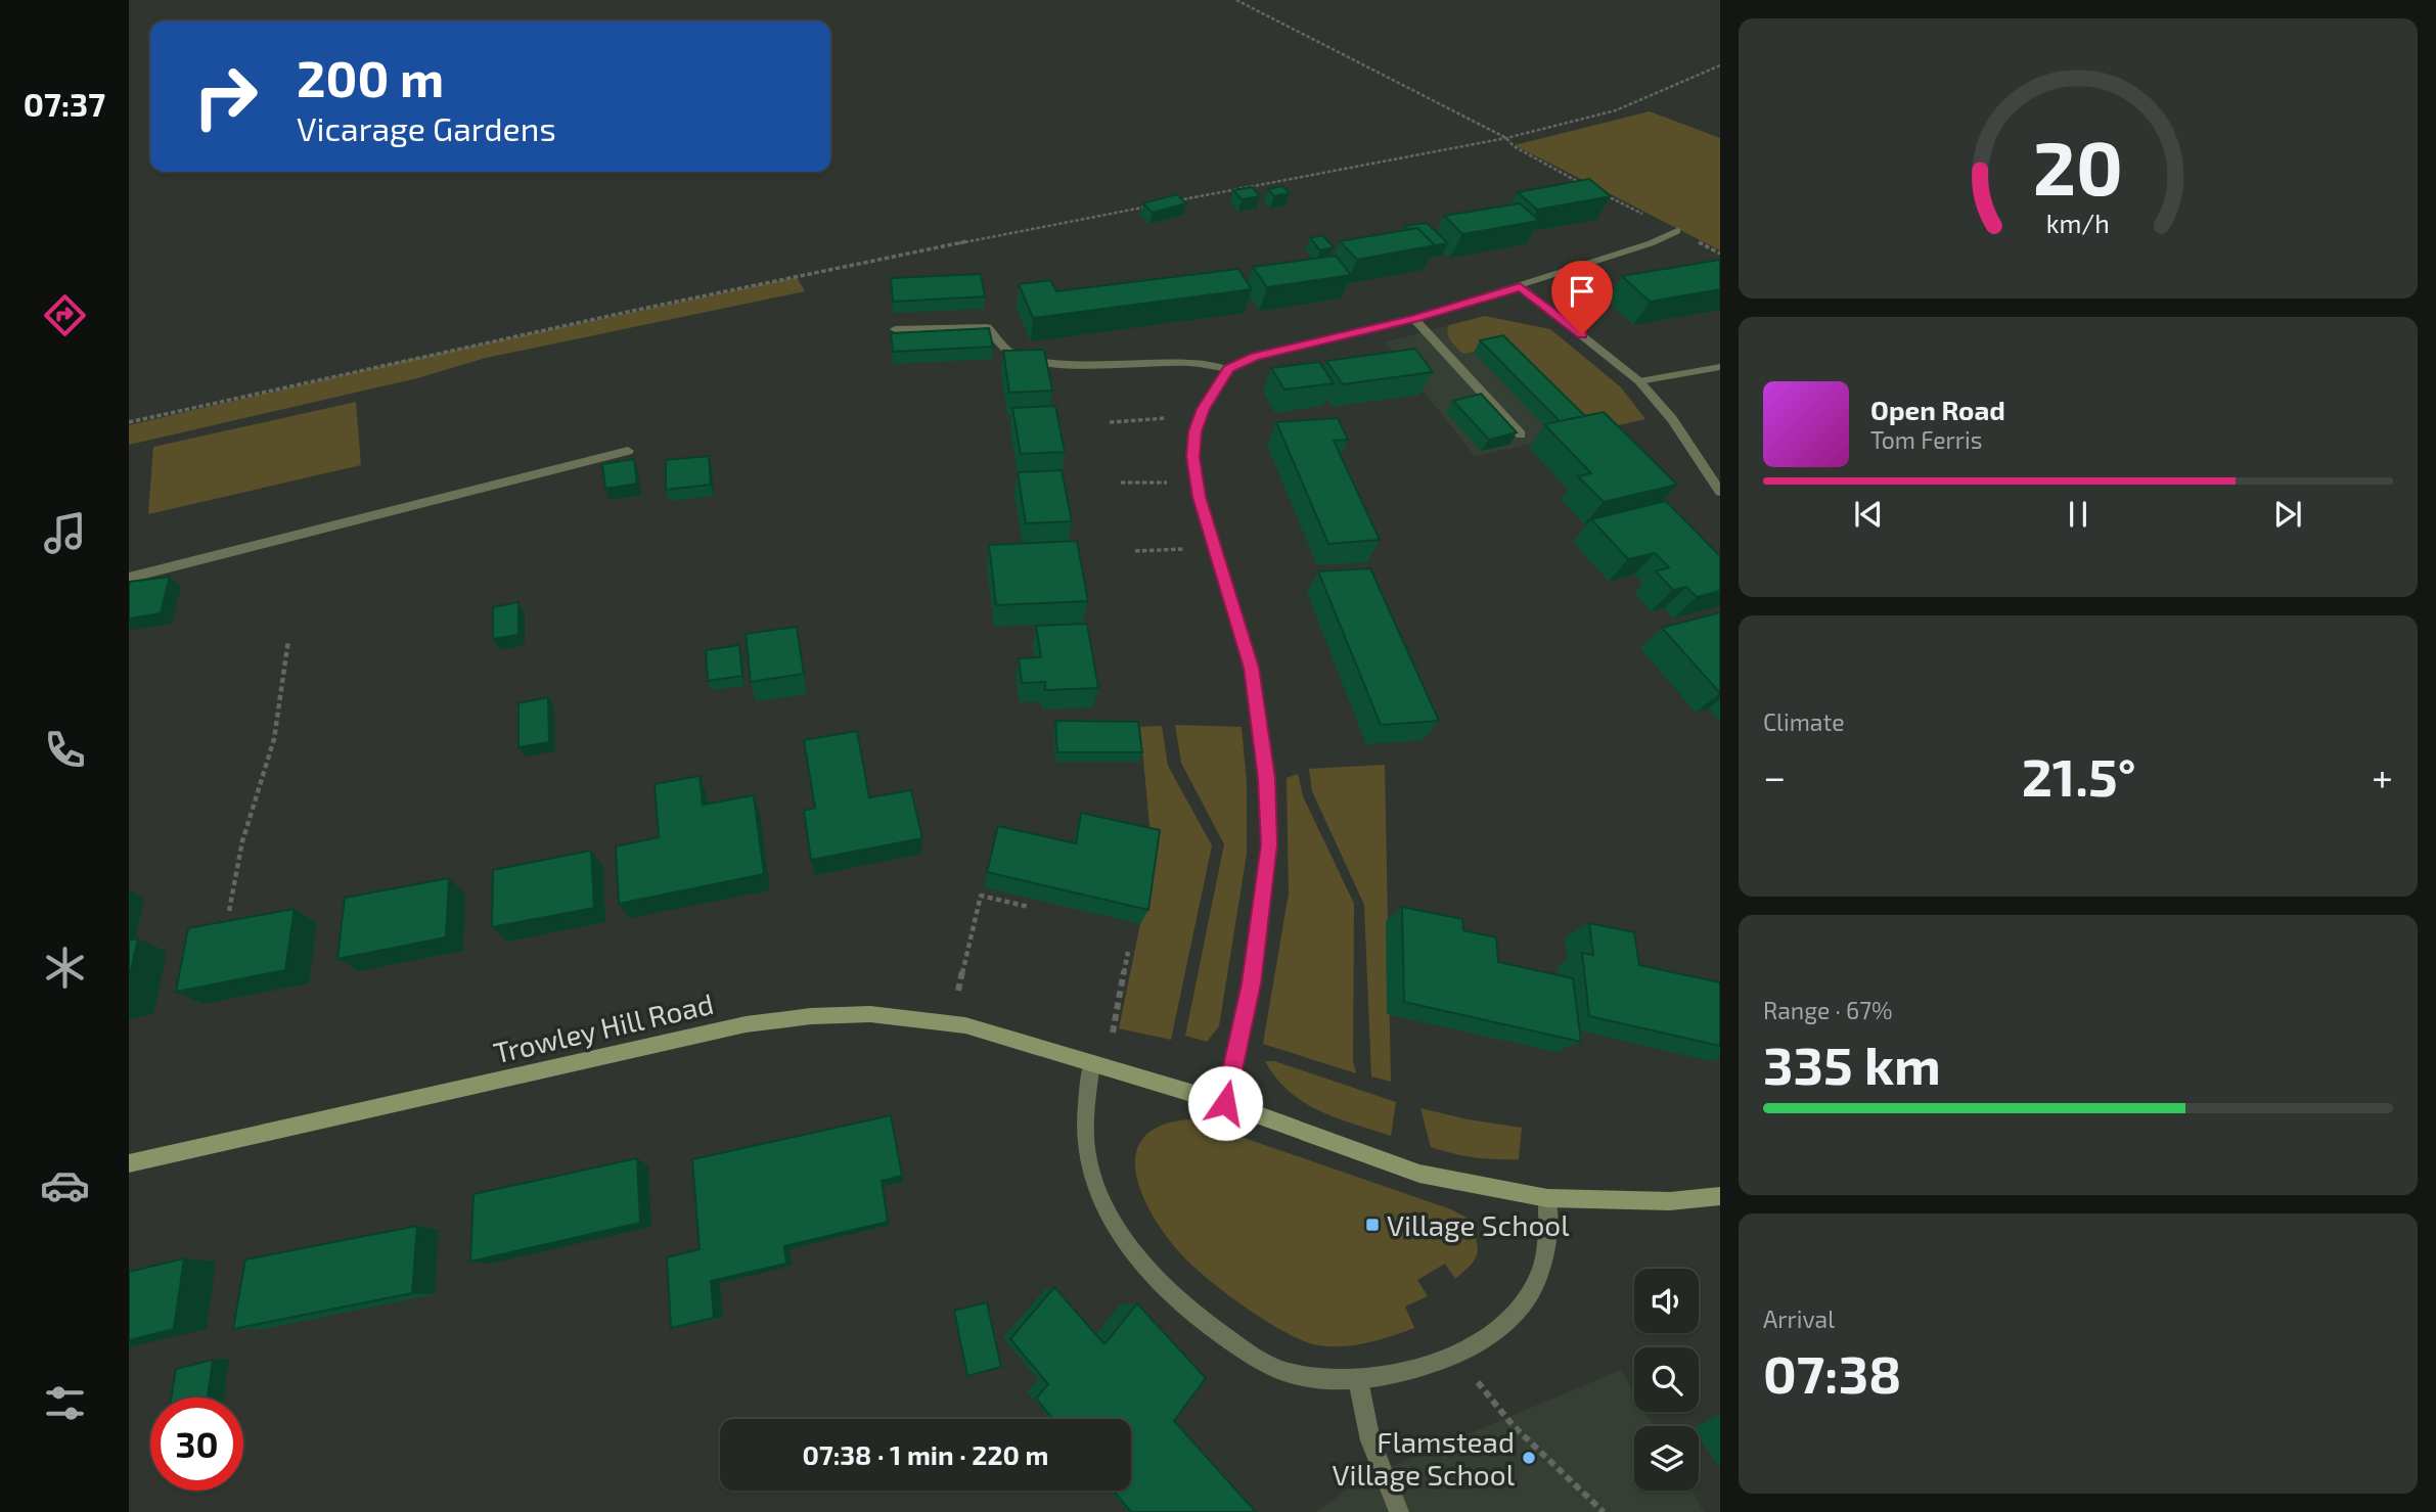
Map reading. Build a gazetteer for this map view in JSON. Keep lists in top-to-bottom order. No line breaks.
{"streets":{"street":["Trowley Hill Road"]},"places":{"transit":["Village School"],"other":["Flamstead Village School"]},"page":{"tabs":"07:37","turn":["200 m","Vicarage Gardens"],"song":["Open Road","Tom Ferris"],"tile":["Climate",["Range · 67%","335 km"],["Arrival","07:38"]],"heat":["−","21.5°","+"],"limit":"30","trip":"07:38 · 1 min · 220 m","gauge":["20","km/h"]}}
